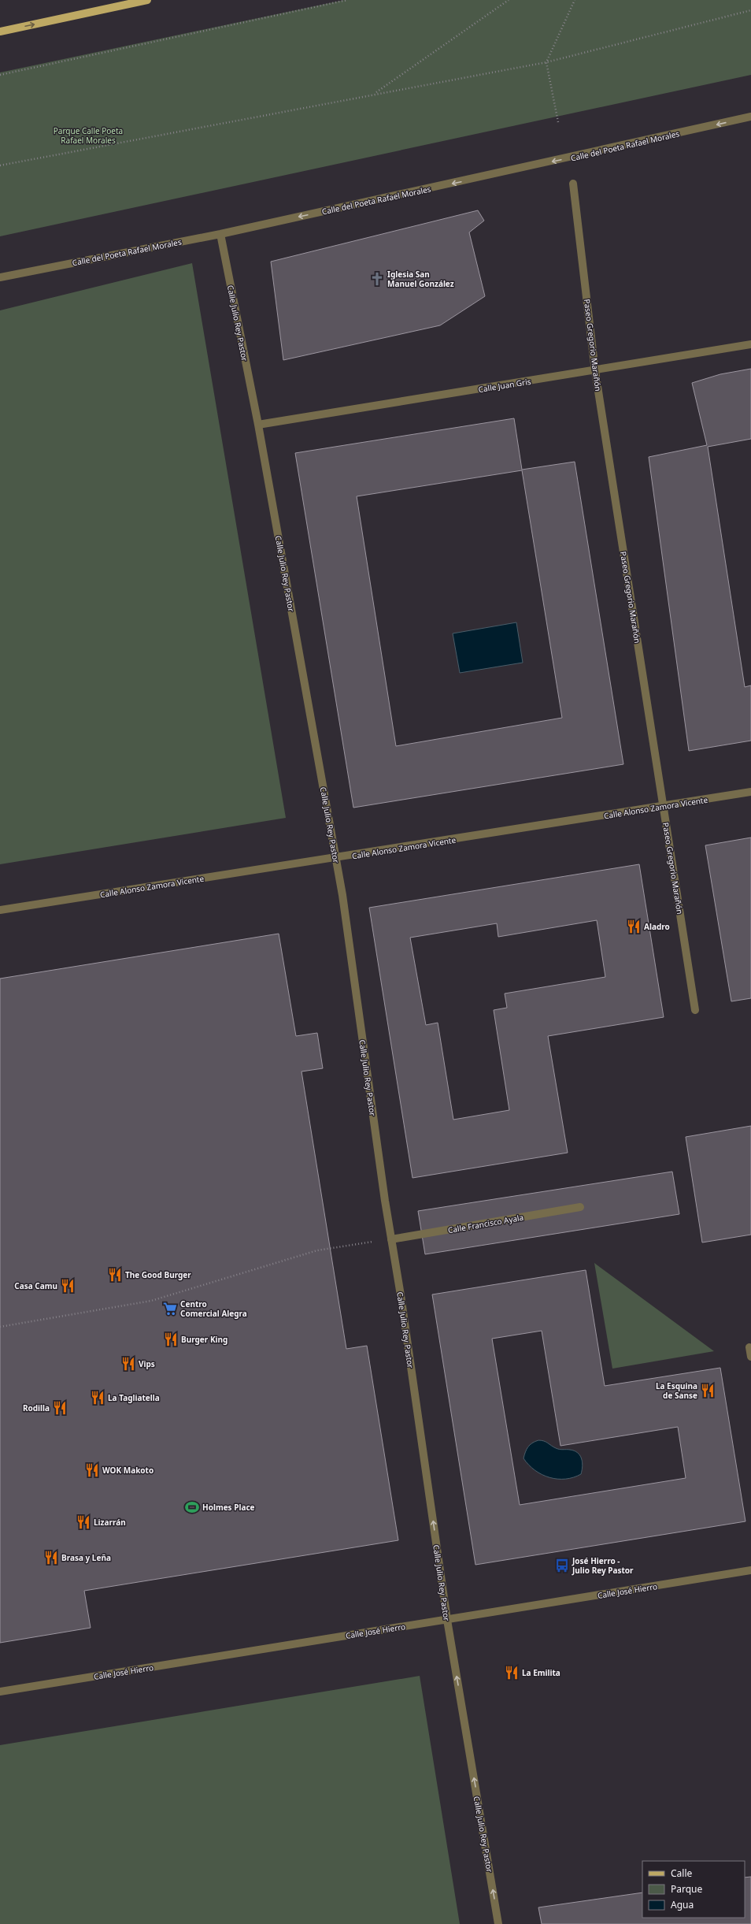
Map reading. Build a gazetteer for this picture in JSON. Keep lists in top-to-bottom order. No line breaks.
{"streets":{"street":["Calle del Poeta Rafael Morales","Calle Julio Rey Pastor","Paseo Gregorio Marañón","Calle Juan Gris","Calle Alonso Zamora Vicente","Calle Francisco Ayala","Calle José Hierro"]},"crossings":[["Calle del Poeta Rafael Morales","Calle Julio Rey Pastor"],["Calle Julio Rey Pastor","Calle Juan Gris"],["Calle Julio Rey Pastor","Calle Alonso Zamora Vicente"],["Calle Julio Rey Pastor","Calle Francisco Ayala"],["Calle Julio Rey Pastor","Calle José Hierro"],["Paseo Gregorio Marañón","Calle Juan Gris"],["Paseo Gregorio Marañón","Calle Alonso Zamora Vicente"]],"one_way":["Calle del Poeta Rafael Morales","Calle Julio Rey Pastor"],"parks":["Parque Calle Poeta Rafael Morales"],"places":{"church":["Iglesia San Manuel González"],"restaurant":["Aladro","The Good Burger","Casa Camu","Burger King","Vips","La Esquina de Sanse","La Tagliatella","Rodilla","WOK Makoto","Lizarrán","Brasa y Leña","La Emilita"],"supermarket":["Centro Comercial Alegra"],"sports":["Holmes Place"],"bus stop":["José Hierro - Julio Rey Pastor"]},"legend":["Calle","Parque","Agua"]}
